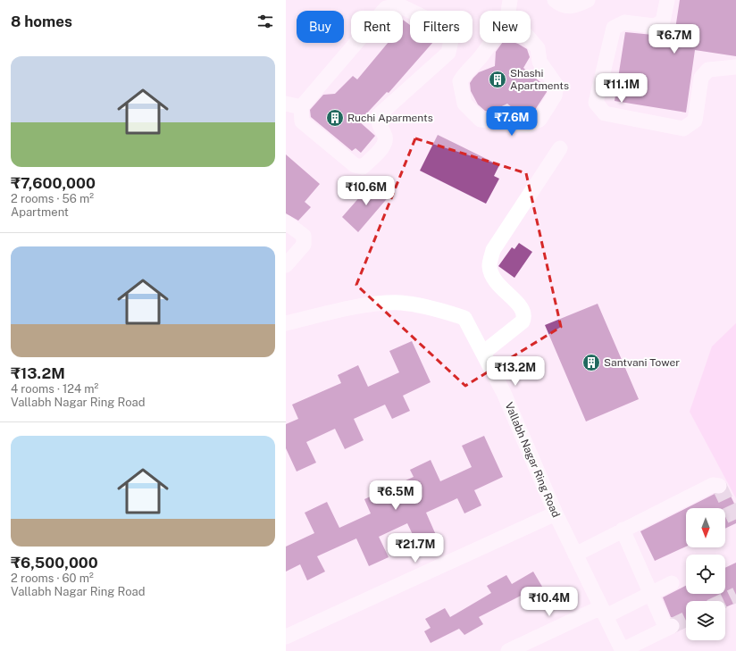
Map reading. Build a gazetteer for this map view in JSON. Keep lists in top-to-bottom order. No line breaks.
{"streets":{"street":["Vallabh Nagar Ring Road"]},"places":{"building":["Shashi Apartments","Ruchi Aparments","Santvani Tower"]},"north":"bottom","page":{"heading":"8 homes","chip":["Buy","Rent","Filters","New"],"price":["₹6.7M","₹11.1M","₹7.6M","₹10.6M","₹13.2M","₹6.5M","₹21.7M","₹10.4M"],"list":[{"name":"₹7,600,000","note":"2 rooms · 56 m² · Apartment"},{"name":"₹13.2M","note":"4 rooms · 124 m² · Vallabh Nagar Ring Road"},{"name":"₹6,500,000","note":"2 rooms · 60 m² · Vallabh Nagar Ring Road"}]}}
